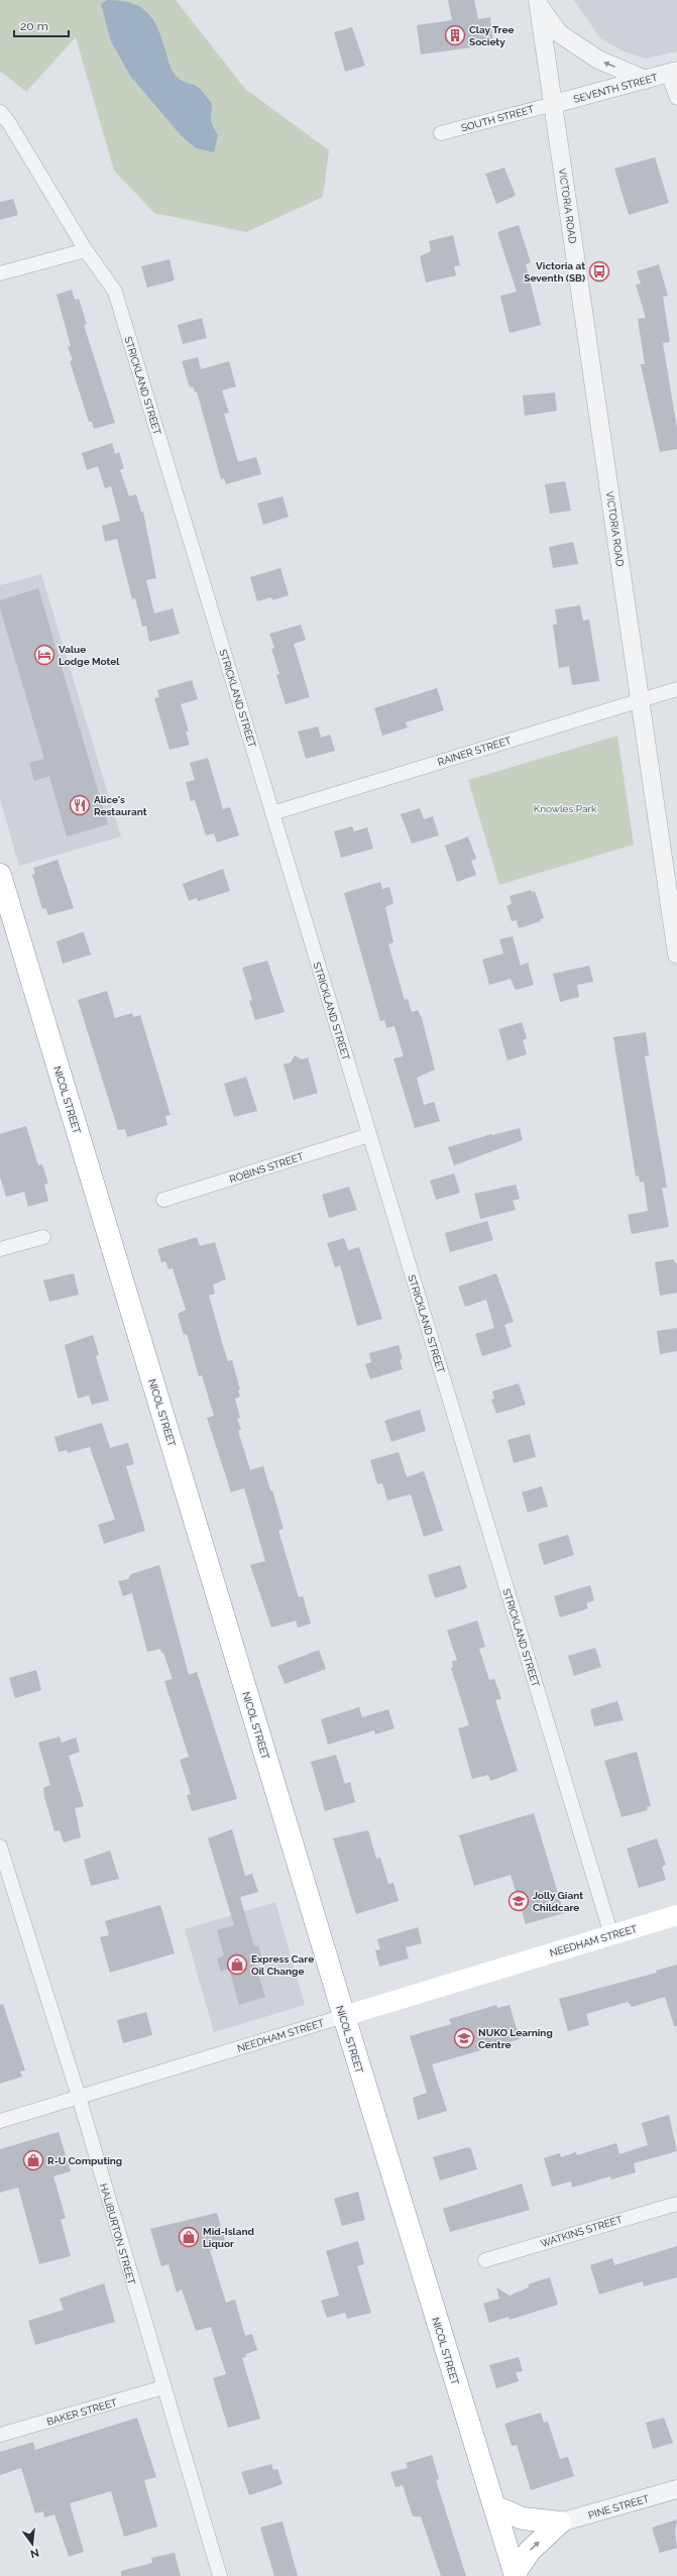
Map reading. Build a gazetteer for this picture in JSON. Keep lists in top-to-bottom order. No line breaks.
{"streets":{"highway":["NICOL STREET"],"main road":["NEEDHAM STREET"],"street":["SEVENTH STREET","SOUTH STREET","VICTORIA ROAD","STRICKLAND STREET","RAINER STREET","ROBINS STREET","WATKINS STREET","HALIBURTON STREET","BAKER STREET","PINE STREET"]},"crossings":[["SEVENTH STREET","SOUTH STREET"],["SEVENTH STREET","VICTORIA ROAD"],["SOUTH STREET","VICTORIA ROAD"],["VICTORIA ROAD","RAINER STREET"],["STRICKLAND STREET","RAINER STREET"],["STRICKLAND STREET","ROBINS STREET"],["STRICKLAND STREET","NEEDHAM STREET"],["NICOL STREET","NEEDHAM STREET"],["NEEDHAM STREET","HALIBURTON STREET"],["HALIBURTON STREET","BAKER STREET"]],"parks":["Knowles Park"],"places":{"building":["Clay Tree Society"],"bus stop":["Victoria at Seventh (SB)"],"hotel":["Value Lodge Motel"],"restaurant":["Alice's Restaurant"],"school or university":["Jolly Giant Childcare","NUKO Learning Centre"],"shop":["Express Care Oil Change","R-U Computing","Mid-Island Liquor"]},"scale_bar":"20 m","north":"bottom"}
